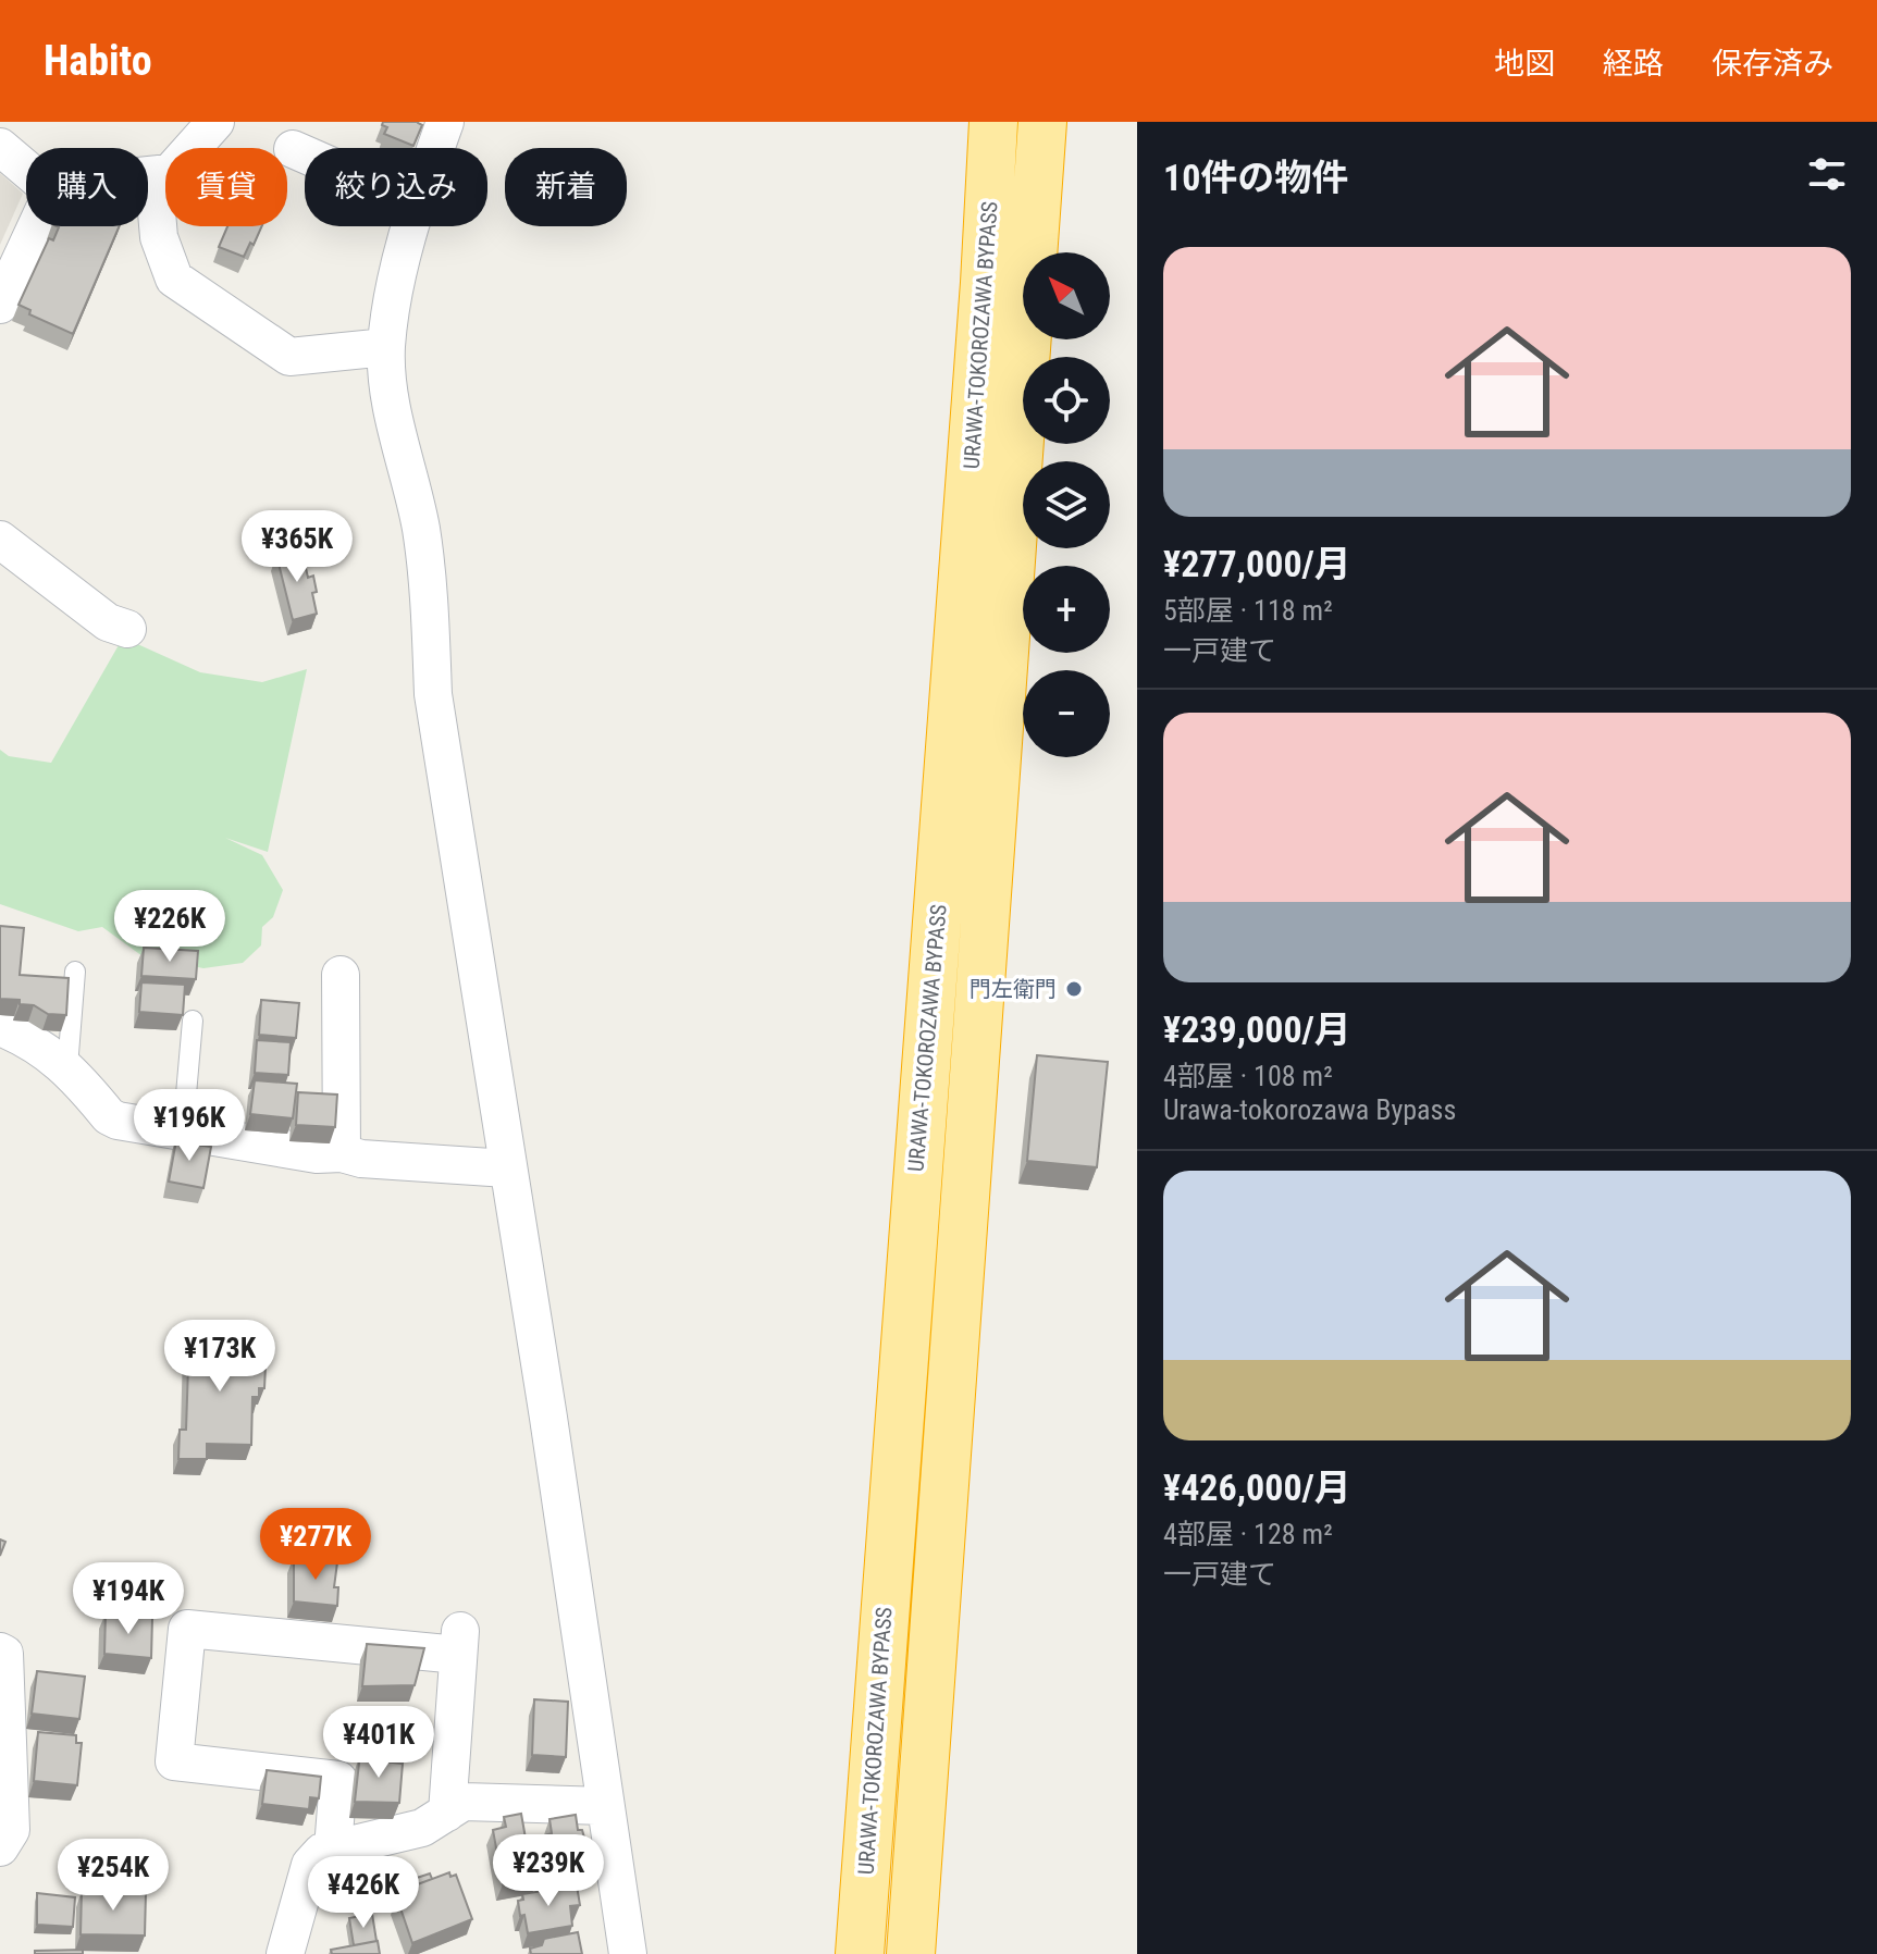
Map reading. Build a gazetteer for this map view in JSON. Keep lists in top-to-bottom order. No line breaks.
{"streets":{"highway":["URAWA-TOKOROZAWA BYPASS"]},"places":["門左衛門"],"north":"top left","page":{"header":"Habito","nav":["地図","経路","保存済み"],"heading":"10件の物件","chip":["購入","賃貸","絞り込み","新着"],"list":[{"name":"¥277,000/月","note":"5部屋 · 118 m² · 一戸建て"},{"name":"¥239,000/月","note":"4部屋 · 108 m² · Urawa-tokorozawa Bypass"},{"name":"¥426,000/月","note":"4部屋 · 128 m² · 一戸建て"}],"map_buttons":["+","−"],"price":["¥365K","¥226K","¥196K","¥173K","¥277K","¥194K","¥401K","¥239K","¥254K","¥426K"]}}
